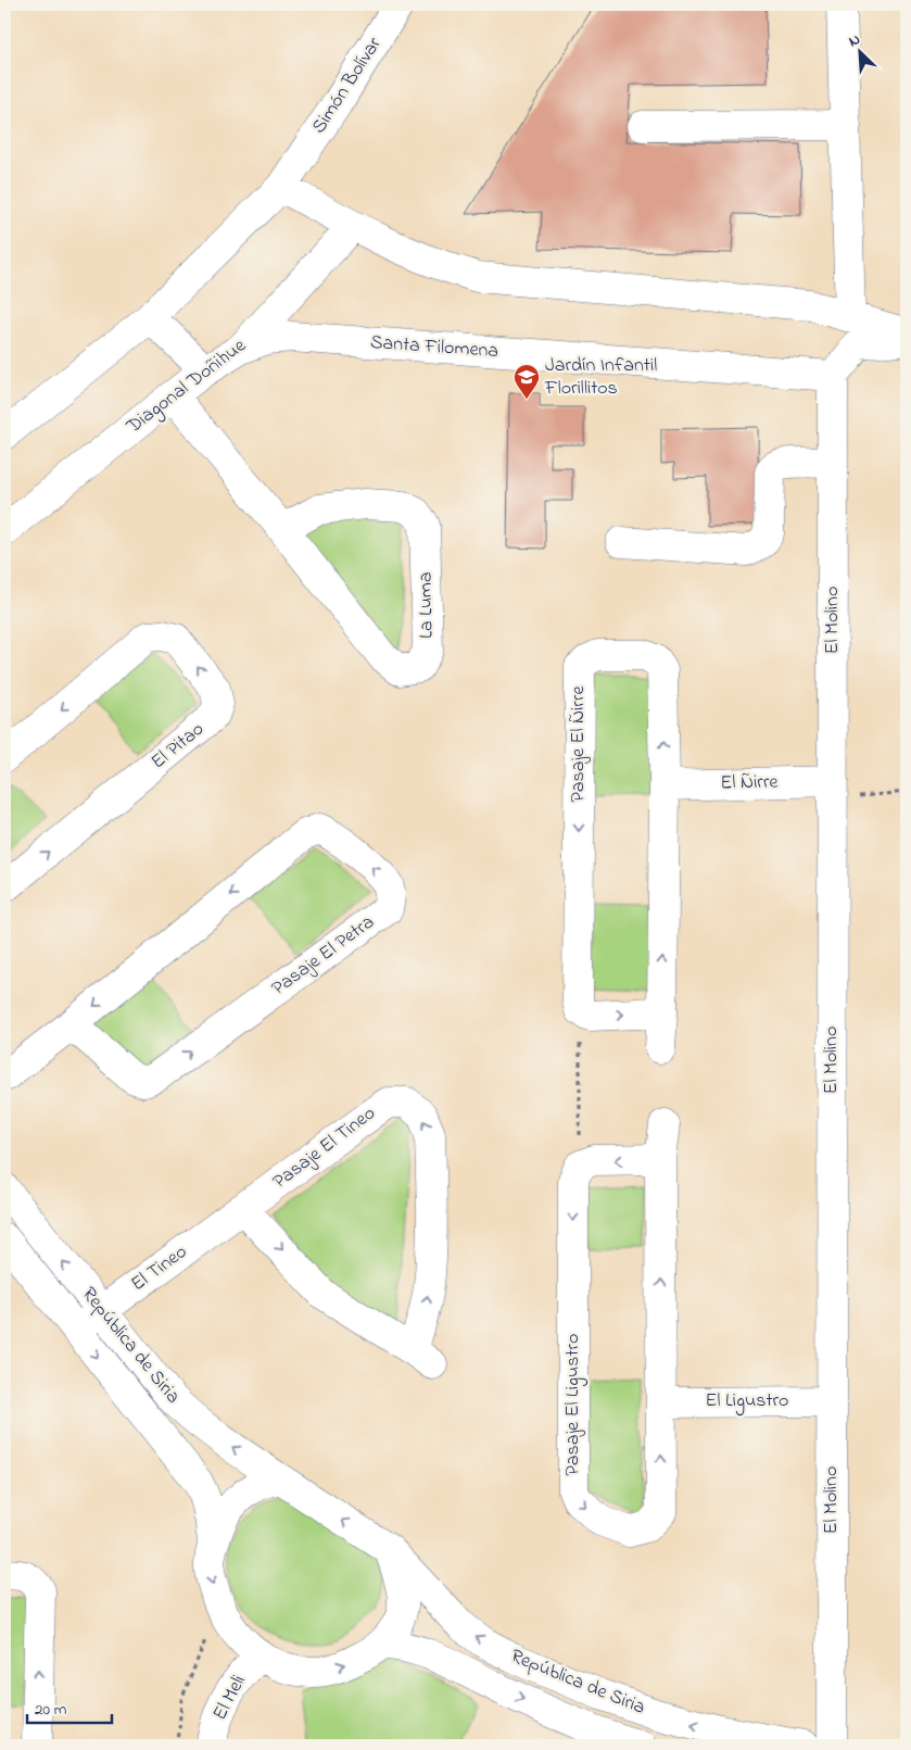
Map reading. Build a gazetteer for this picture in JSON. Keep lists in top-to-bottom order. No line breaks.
{"streets":{"street":["Simón Bolívar","Santa Filomena","Diagonal Doñihue","La Luma","El Molino","Pasaje El Ñirre","El Pitao","El Ñirre","Pasaje El Petra","Pasaje El Tineo","El Tineo","República de Siria","El Ligustro","Pasaje El Ligustro","El Meli"]},"crossings":[["Santa Filomena","Diagonal Doñihue"],["Santa Filomena","El Molino"],["Diagonal Doñihue","La Luma"],["El Molino","El Ñirre"],["El Molino","El Ligustro"],["Pasaje El Ñirre","El Ñirre"],["Pasaje El Tineo","El Tineo"],["El Tineo","República de Siria"],["República de Siria","El Meli"],["El Ligustro","Pasaje El Ligustro"]],"places":{"school or university":["Jardín Infantil Florillitos"]},"scale_bar":"20 m","north":"top left"}
